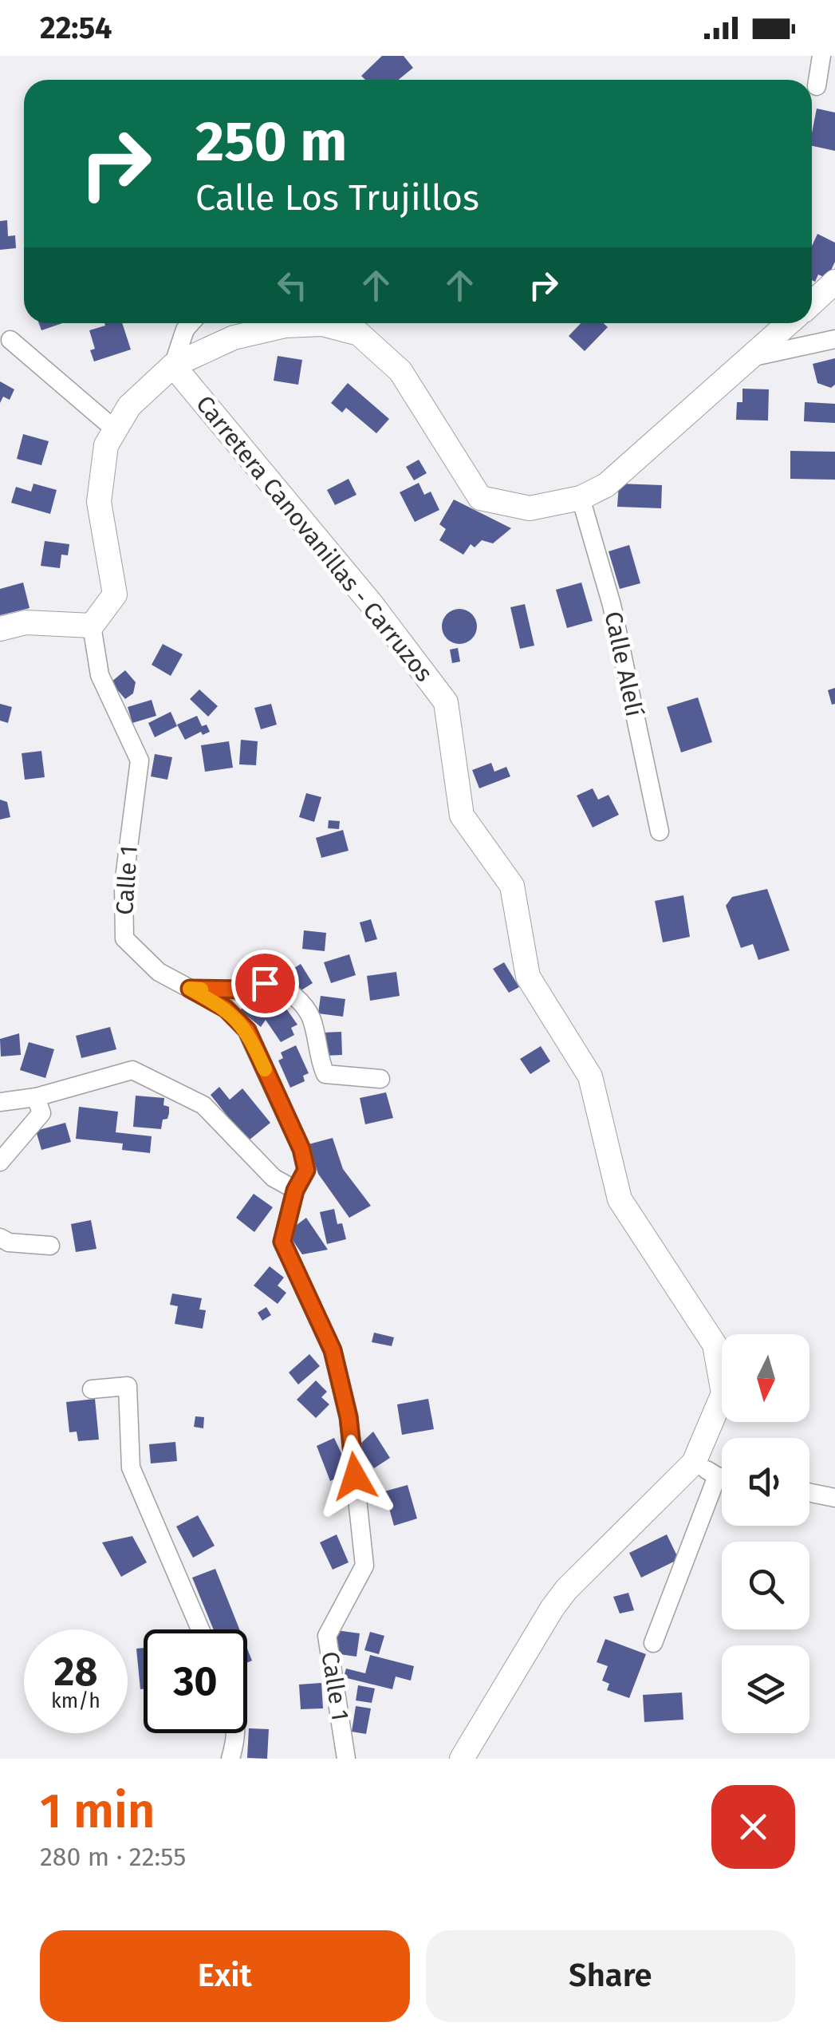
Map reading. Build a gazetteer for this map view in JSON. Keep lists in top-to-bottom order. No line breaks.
{"streets":{"street":["Carretera Canovanillas - Carruzos","Calle Alelí","Calle 1"]},"north":"bottom","page":{"status":"22:54","turn":["250 m","Calle Los Trujillos"],"speed":"28 km/h","limit":"30","heading":["1 min","280 m · 22:55"],"buttons":["Exit","Share"]}}
